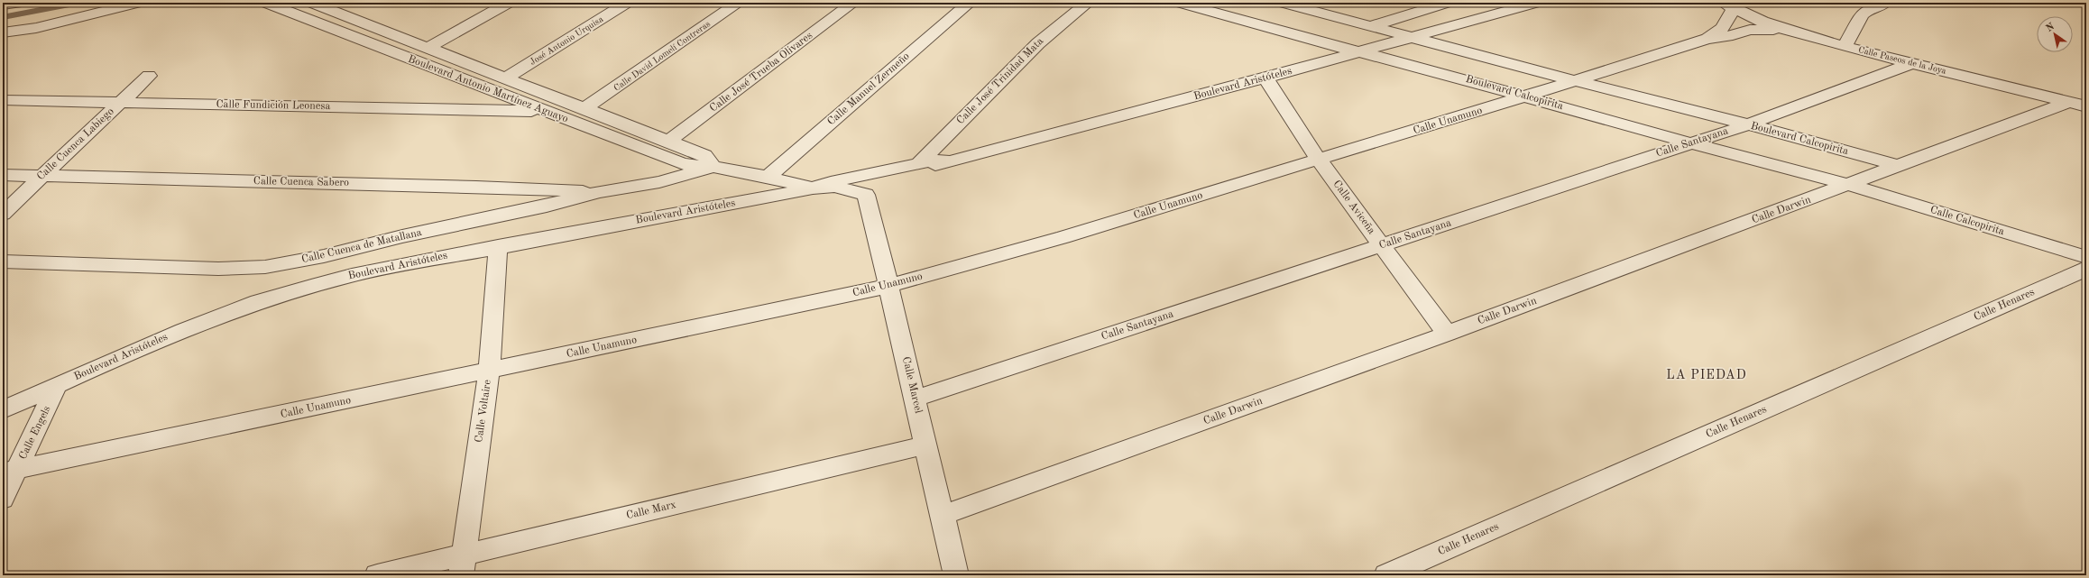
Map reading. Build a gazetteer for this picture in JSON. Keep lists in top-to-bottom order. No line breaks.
{"streets":{"street":["José Antonio Urquisa","Calle David Lomelí Contreras","Calle Paseos de la Joya","Calle José Trueba Olivares","Calle José Trinidad Mata","Boulevard Aristóteles","Boulevard Antonio Martínez Aguayo","Calle Manuel Zermeño","Boulevard Calcopirita","Calle Fundición Leonesa","Calle Unamuno","Calle Santayana","Calle Cuenca Labiego","Calle Cuenca Sabero","Calle Aviceña","Calle Darwin","Calle Calcopirita","Calle Cuenca de Matallana","Calle Henares","Calle Marcel","Calle Voltaire","Calle Engels","Calle Marx"]},"crossings":[["José Antonio Urquisa","Boulevard Antonio Martínez Aguayo"],["Calle David Lomelí Contreras","Boulevard Antonio Martínez Aguayo"],["Calle Paseos de la Joya","Calle Unamuno"],["Calle Paseos de la Joya","Calle Santayana"],["Calle Paseos de la Joya","Calle Darwin"],["Calle José Trueba Olivares","Boulevard Antonio Martínez Aguayo"],["Calle José Trinidad Mata","Boulevard Aristóteles"],["Boulevard Aristóteles","Boulevard Antonio Martínez Aguayo"],["Boulevard Aristóteles","Boulevard Calcopirita"],["Boulevard Aristóteles","Calle Aviceña"],["Boulevard Aristóteles","Calle Marcel"],["Boulevard Aristóteles","Calle Voltaire"],["Boulevard Aristóteles","Calle Engels"],["Boulevard Antonio Martínez Aguayo","Calle Manuel Zermeño"],["Boulevard Antonio Martínez Aguayo","Calle Fundición Leonesa"],["Boulevard Antonio Martínez Aguayo","Calle Cuenca de Matallana"],["Boulevard Calcopirita","Calle Unamuno"],["Boulevard Calcopirita","Calle Santayana"],["Boulevard Calcopirita","Calle Darwin"],["Boulevard Calcopirita","Calle Calcopirita"],["Calle Fundición Leonesa","Calle Cuenca Labiego"],["Calle Unamuno","Calle Aviceña"],["Calle Unamuno","Calle Marcel"],["Calle Unamuno","Calle Voltaire"],["Calle Unamuno","Calle Engels"],["Calle Santayana","Calle Aviceña"],["Calle Santayana","Calle Marcel"],["Calle Cuenca Labiego","Calle Cuenca Sabero"],["Calle Cuenca Sabero","Calle Cuenca de Matallana"],["Calle Aviceña","Calle Darwin"],["Calle Darwin","Calle Calcopirita"],["Calle Darwin","Calle Marcel"],["Calle Marcel","Calle Marx"],["Calle Voltaire","Calle Marx"]],"districts":["LA PIEDAD"],"north":"top left"}
